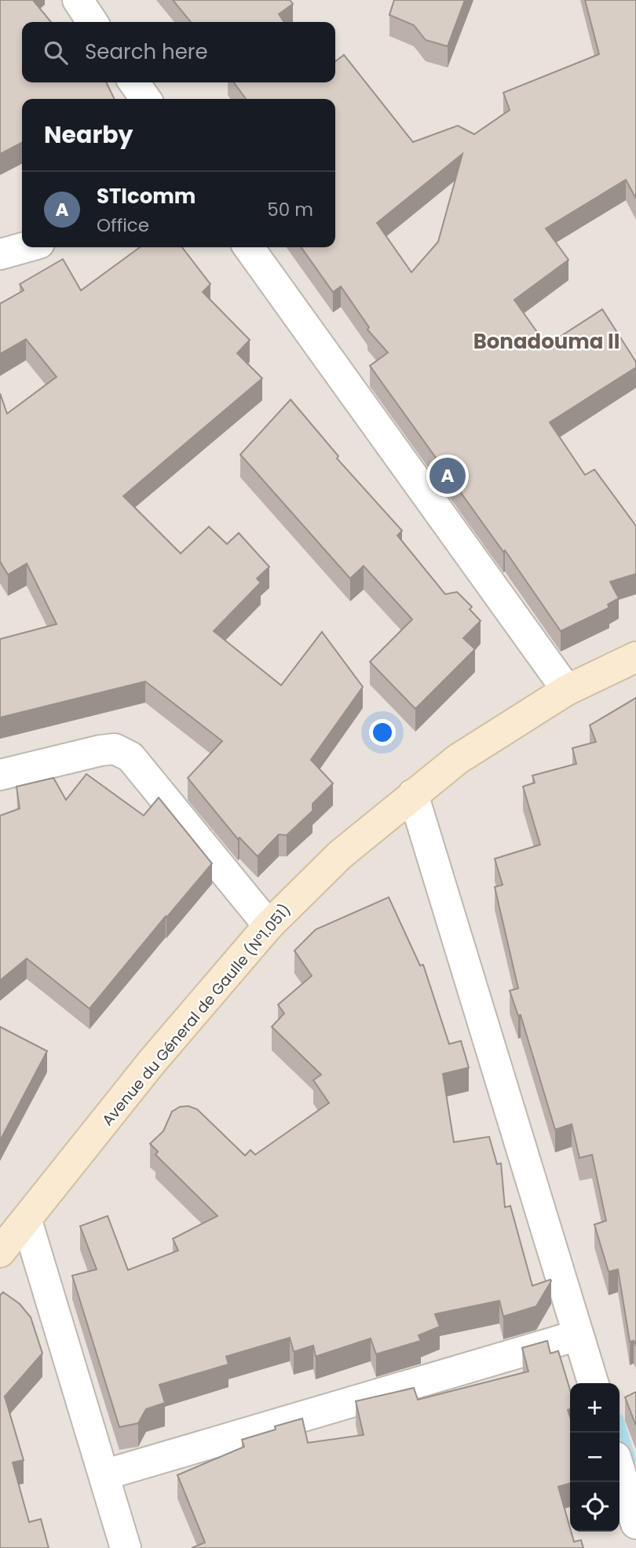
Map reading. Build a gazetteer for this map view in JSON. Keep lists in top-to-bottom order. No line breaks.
{"streets":{"main road":["Avenue du Géneral de Gaulle (N°1.051)"]},"districts":["Bonadouma II"],"page":{"search":"Search here","heading":"Nearby","list":[{"mark":"A","name":"STIcomm","note":"Office","value":"50 m"}],"pins":"A","map_buttons":["+","−"]}}
